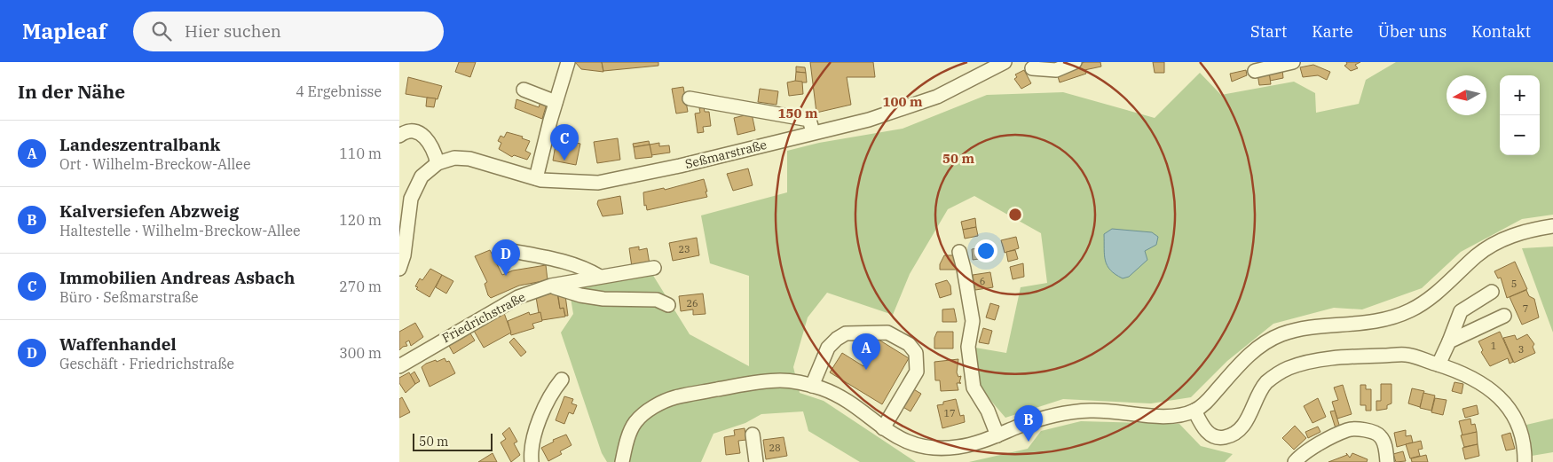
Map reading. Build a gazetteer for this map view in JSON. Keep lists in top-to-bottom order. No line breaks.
{"streets":{"street":["Seßmarstraße","Friedrichstraße"]},"house_numbers":["23","6","5","26","7","1","3","17","28"],"scale_bar":"50 m","north":"left","page":{"header":"Mapleaf","search":"Hier suchen","nav":["Start","Karte","Über uns","Kontakt"],"heading":["In der Nähe","4 Ergebnisse"],"map_buttons":["+","−"],"list":[{"mark":"A","name":"Landeszentralbank","note":"Ort · Wilhelm-Breckow-Allee","value":"110 m"},{"mark":"B","name":"Kalversiefen Abzweig","note":"Haltestelle · Wilhelm-Breckow-Allee","value":"120 m"},{"mark":"C","name":"Immobilien Andreas Asbach","note":"Büro · Seßmarstraße","value":"270 m"},{"mark":"D","name":"Waffenhandel","note":"Geschäft · Friedrichstraße","value":"300 m"}],"pins":["C","D","A","B"],"scale":"50 m"},"rings":["100 m","150 m","50 m"]}
